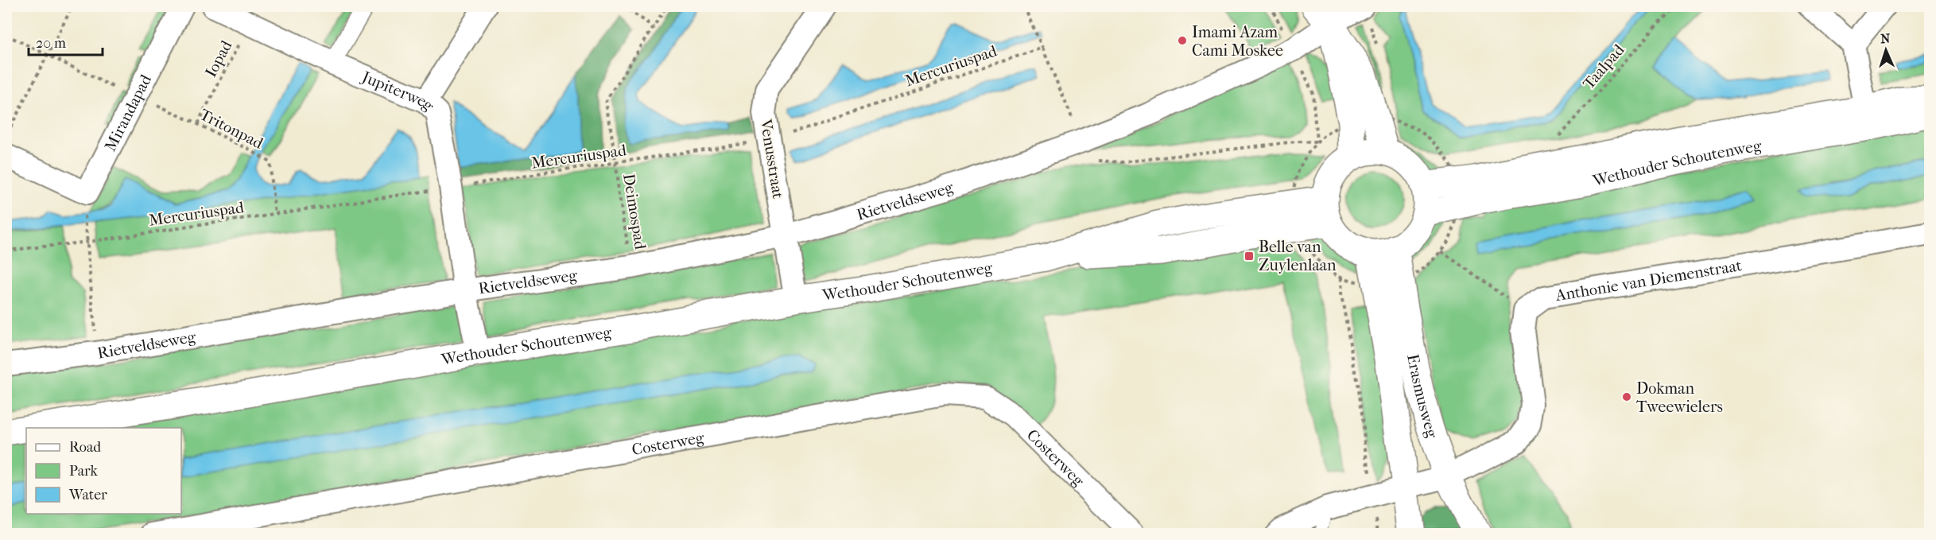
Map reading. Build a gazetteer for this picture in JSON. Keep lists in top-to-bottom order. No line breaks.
{"streets":{"street":["Jupiterweg","Mirandapad","Venusstraat","Wethouder Schoutenweg","Rietveldseweg","Anthonie van Diemenstraat","Erasmusweg","Costerweg"],"path":["Iopad","Mercuriuspad","Taalpad","Tritonpad","Deimospad"]},"crossings":[["Iopad","Jupiterweg"],["Iopad","Tritonpad"],["Mercuriuspad","Jupiterweg"],["Mercuriuspad","Tritonpad"],["Mercuriuspad","Venusstraat"],["Mercuriuspad","Deimospad"],["Jupiterweg","Wethouder Schoutenweg"],["Jupiterweg","Rietveldseweg"],["Mirandapad","Tritonpad"],["Venusstraat","Wethouder Schoutenweg"],["Venusstraat","Rietveldseweg"],["Wethouder Schoutenweg","Erasmusweg"],["Rietveldseweg","Deimospad"]],"places":{"other":["Imami Azam Cami Moskee","Dokman Tweewielers"],"transit":["Belle van Zuylenlaan"]},"legend":["Road","Park","Water"],"scale_bar":"20 m","north":"top"}
